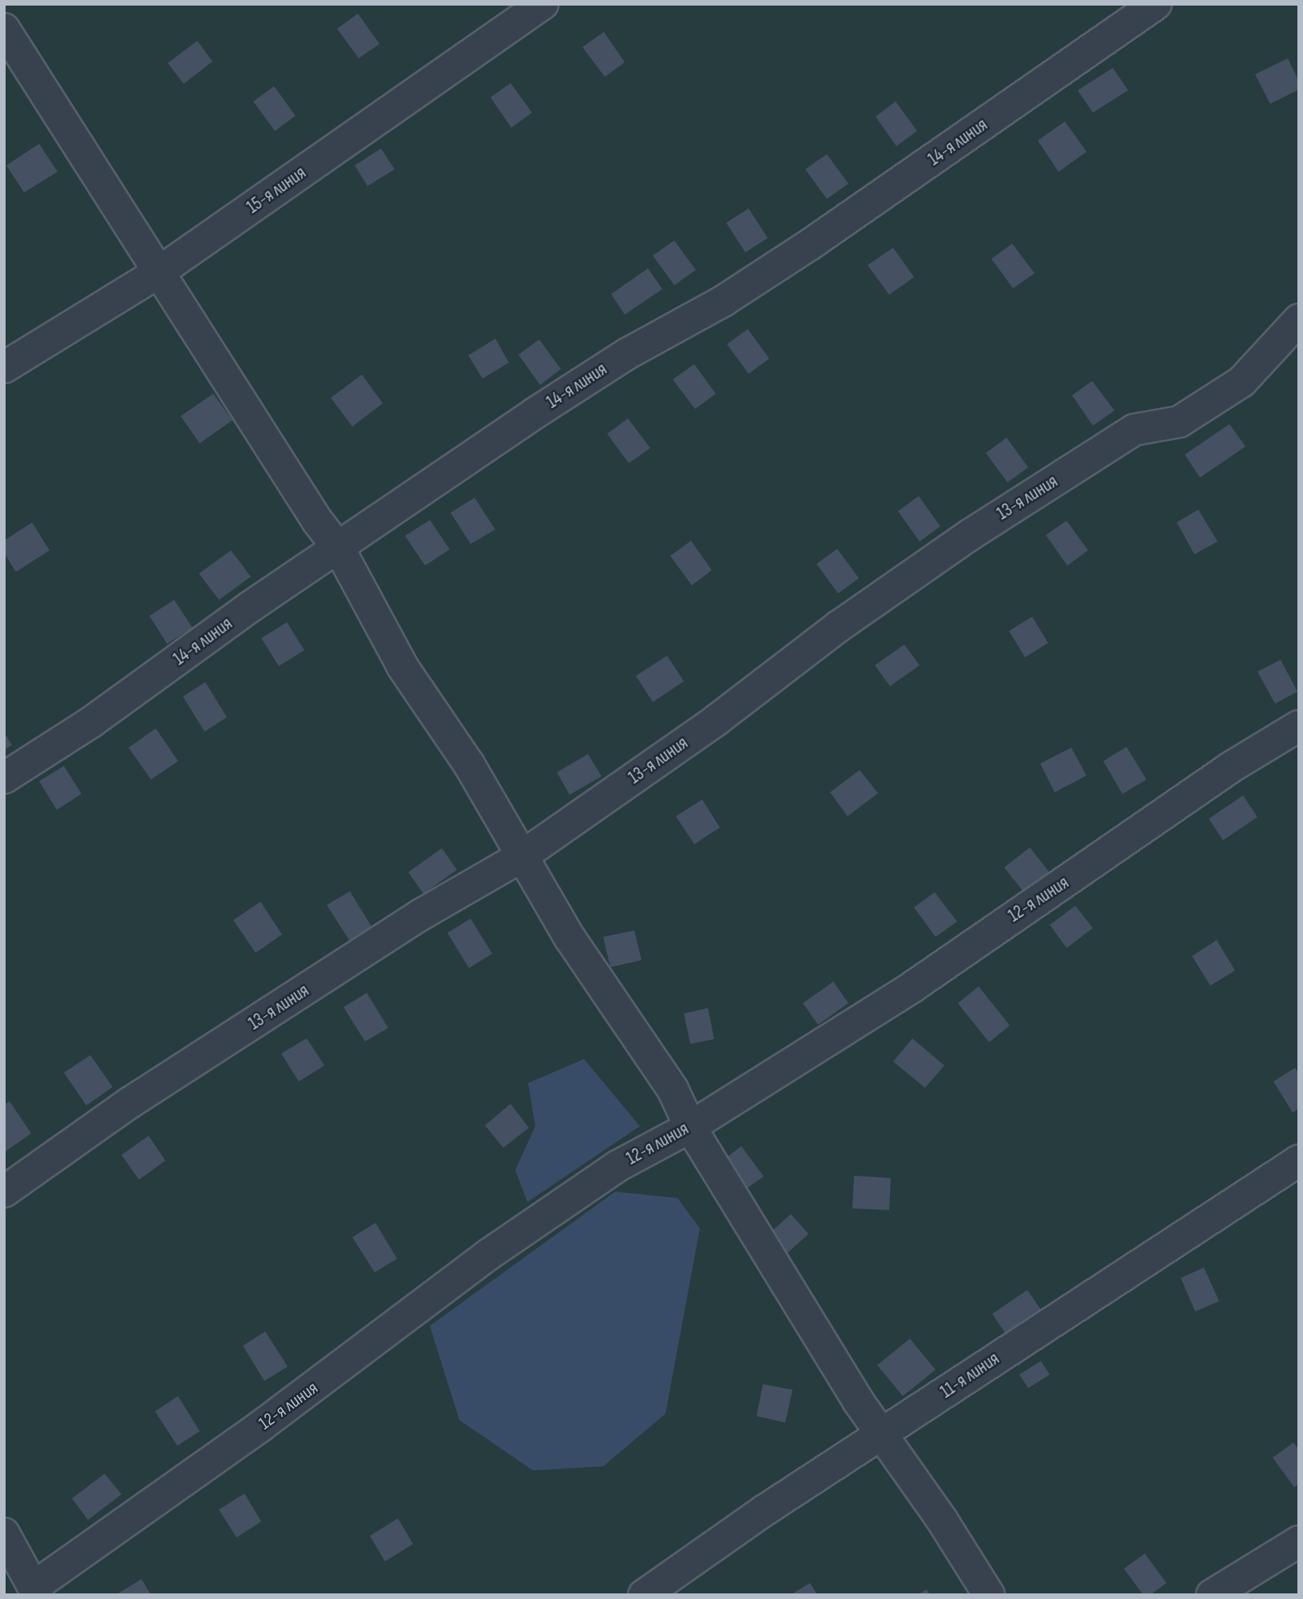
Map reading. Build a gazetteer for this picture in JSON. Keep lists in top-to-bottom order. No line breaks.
{"streets":{"street":["14-я линия","15-я линия","13-я линия","12-я линия","11-я линия"]}}
